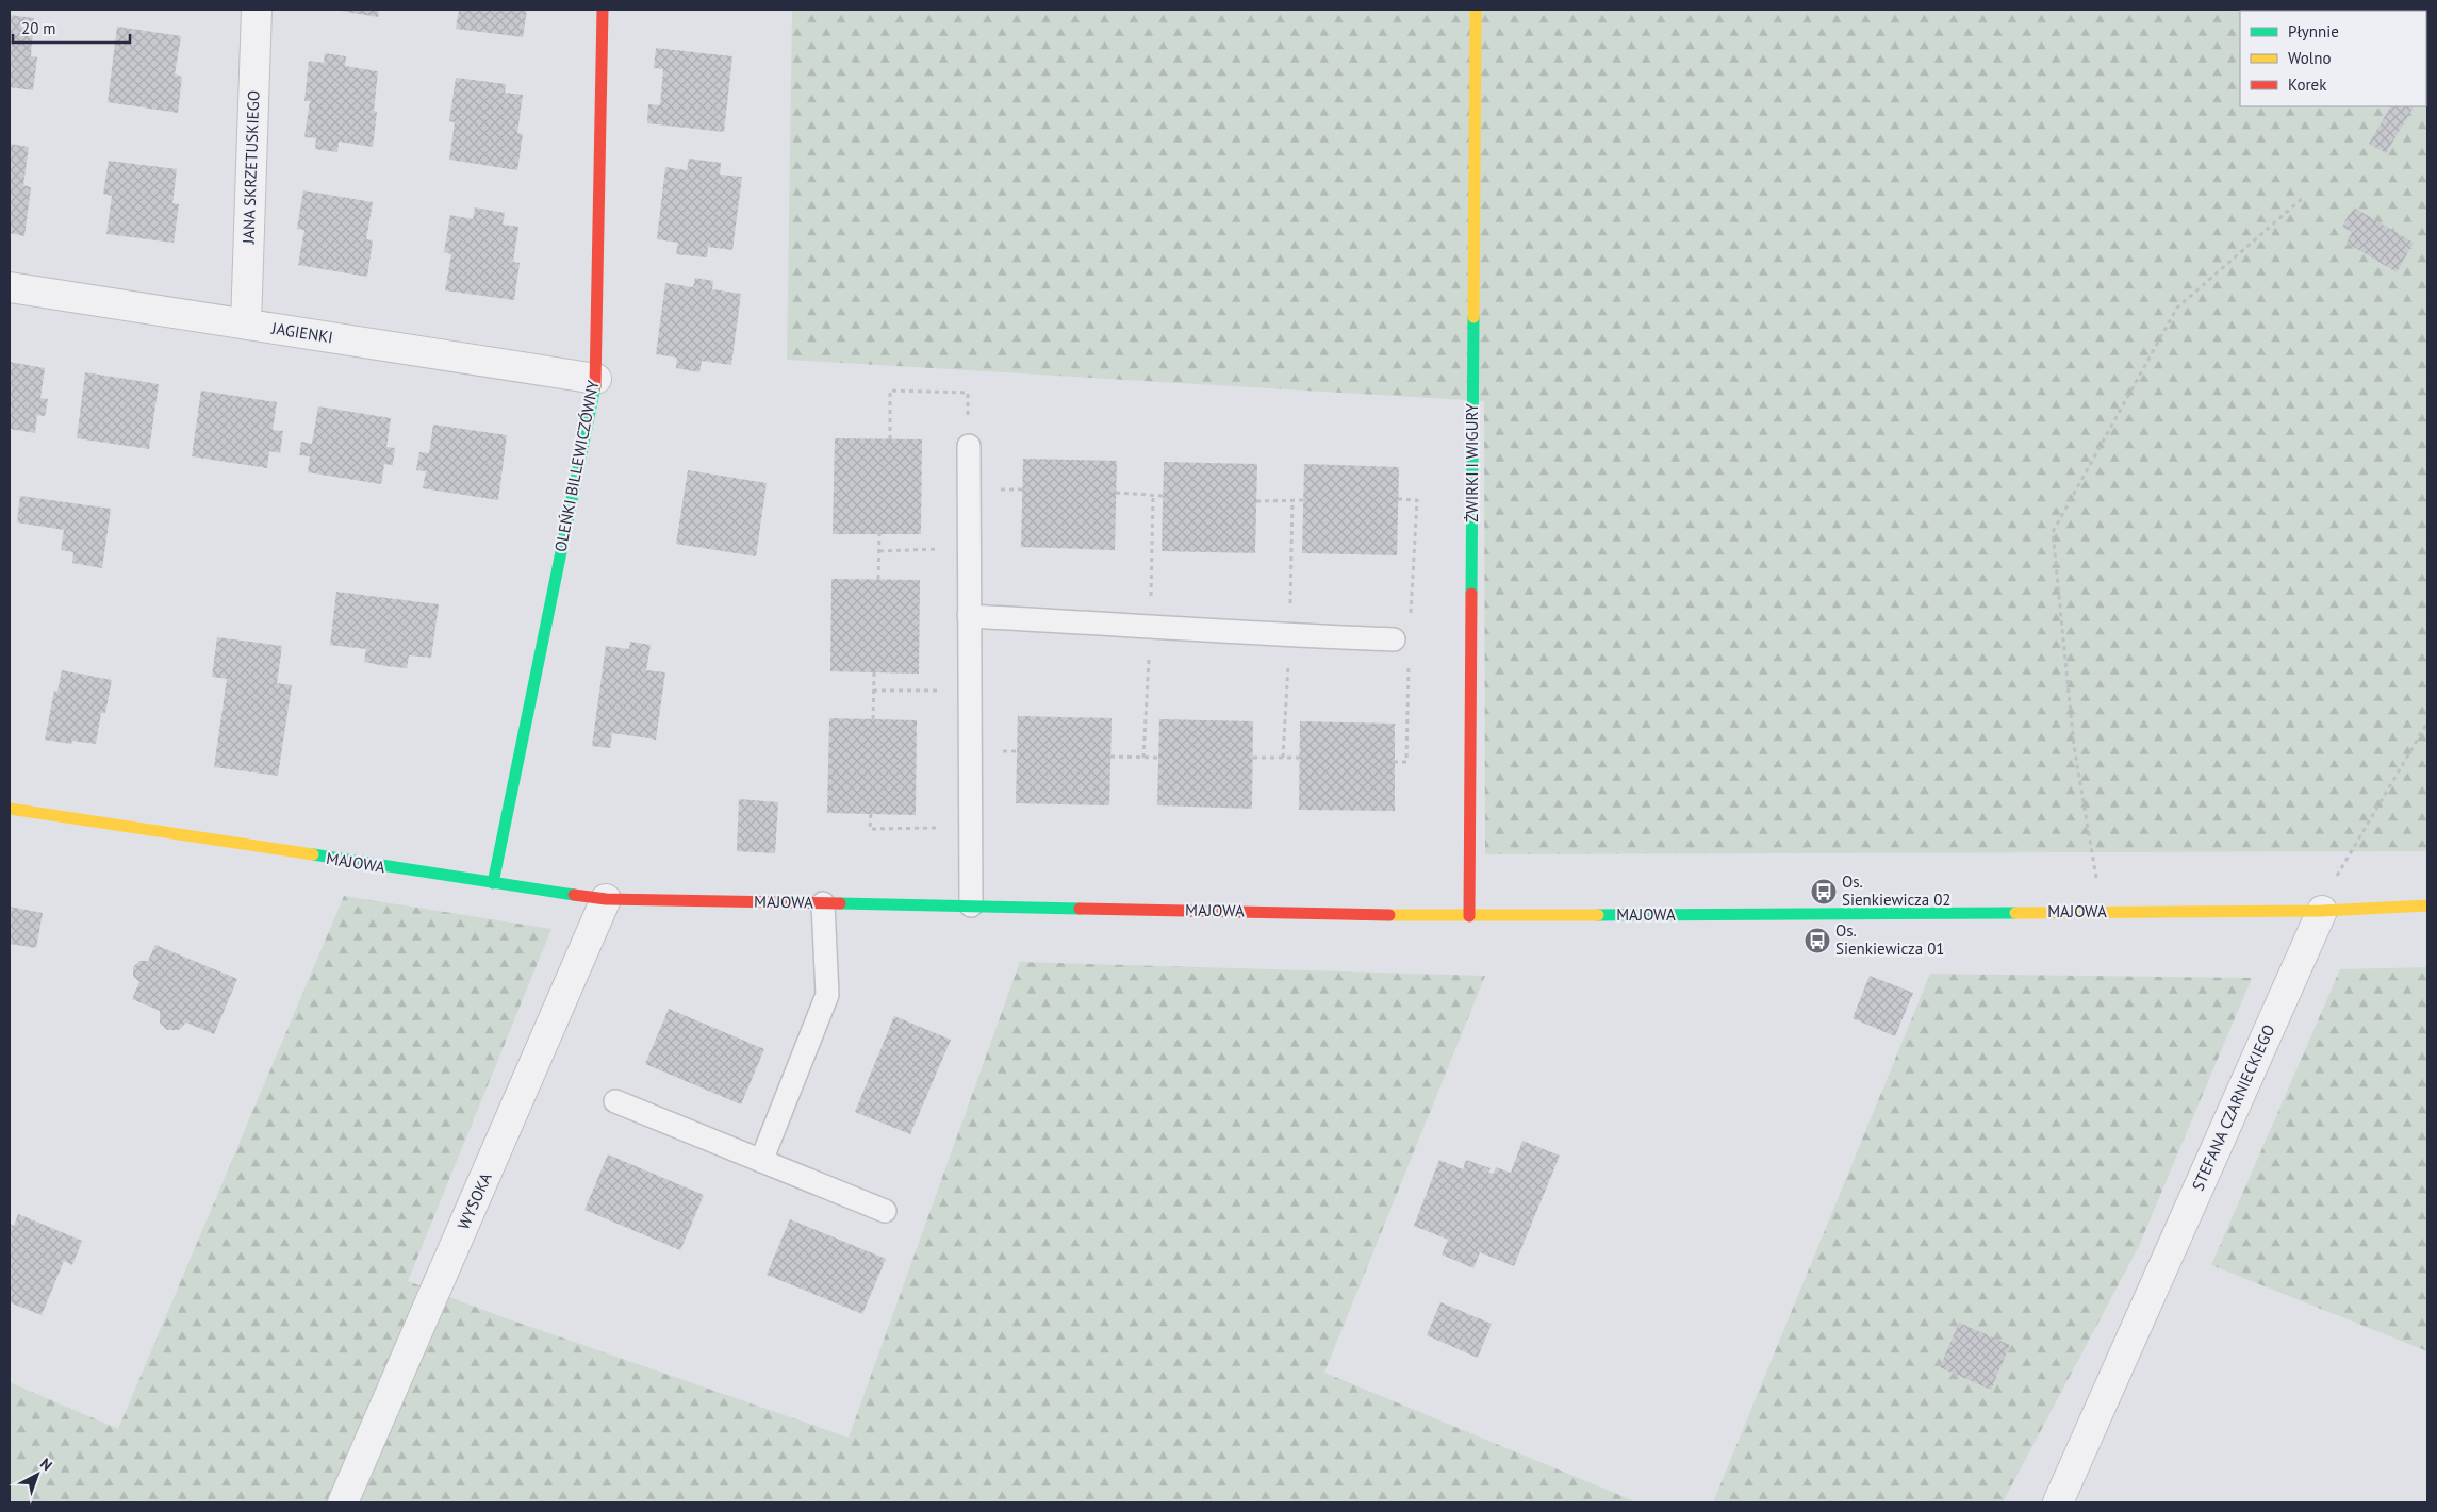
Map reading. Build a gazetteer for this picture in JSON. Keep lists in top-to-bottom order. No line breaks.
{"streets":{"street":["JANA SKRZETUSKIEGO","JAGIENKI","ŻWIRKI I WIGURY","OLEŃKI BILLEWICZÓWNY","MAJOWA","STEFANA CZARNIECKIEGO","WYSOKA"]},"crossings":[["JANA SKRZETUSKIEGO","JAGIENKI"],["JAGIENKI","OLEŃKI BILLEWICZÓWNY"],["ŻWIRKI I WIGURY","MAJOWA"],["OLEŃKI BILLEWICZÓWNY","MAJOWA"],["MAJOWA","STEFANA CZARNIECKIEGO"],["MAJOWA","WYSOKA"]],"places":{"bus stop":["Os. Sienkiewicza 02","Os. Sienkiewicza 01"]},"legend":["Płynnie","Wolno","Korek"],"scale_bar":"20 m","north":"top right"}
